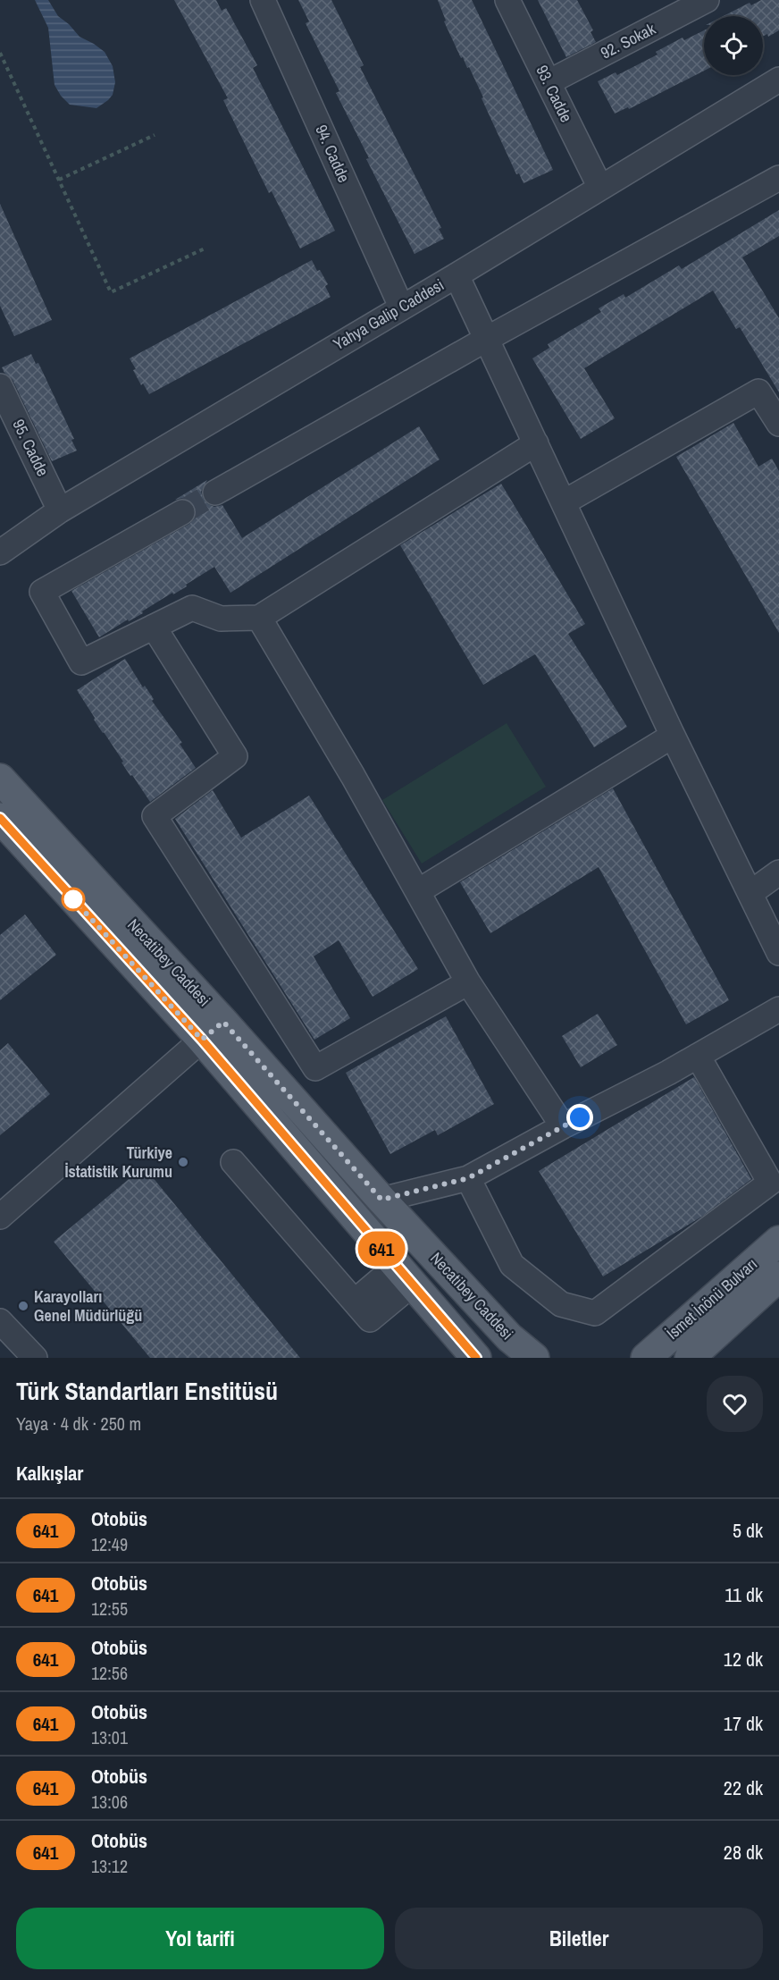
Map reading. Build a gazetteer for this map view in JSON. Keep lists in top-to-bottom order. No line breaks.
{"streets":{"main road":["Necatibey Caddesi","İsmet İnönü Bulvarı"],"street":["92. Sokak","93. Cadde","94. Cadde","Yahya Galip Caddesi","95. Cadde"]},"crossings":[["92. Sokak","93. Cadde"],["93. Cadde","Yahya Galip Caddesi"],["94. Cadde","Yahya Galip Caddesi"],["Yahya Galip Caddesi","95. Cadde"]],"places":["Türkiye İstatistik Kurumu","Karayolları Genel Müdürlüğü"],"lines":["bus line 641"],"page":{"on_map":"641","heading":[["Türk Standartları Enstitüsü","Yaya · 4 dk · 250 m"],"Kalkışlar"],"list":[{"mark":"641","name":"Otobüs","note":"12:49","value":"5 dk"},{"mark":"641","name":"Otobüs","note":"12:55","value":"11 dk"},{"mark":"641","name":"Otobüs","note":"12:56","value":"12 dk"},{"mark":"641","name":"Otobüs","note":"13:01","value":"17 dk"},{"mark":"641","name":"Otobüs","note":"13:06","value":"22 dk"},{"mark":"641","name":"Otobüs","note":"13:12","value":"28 dk"}],"buttons":["Yol tarifi","Biletler"]}}
